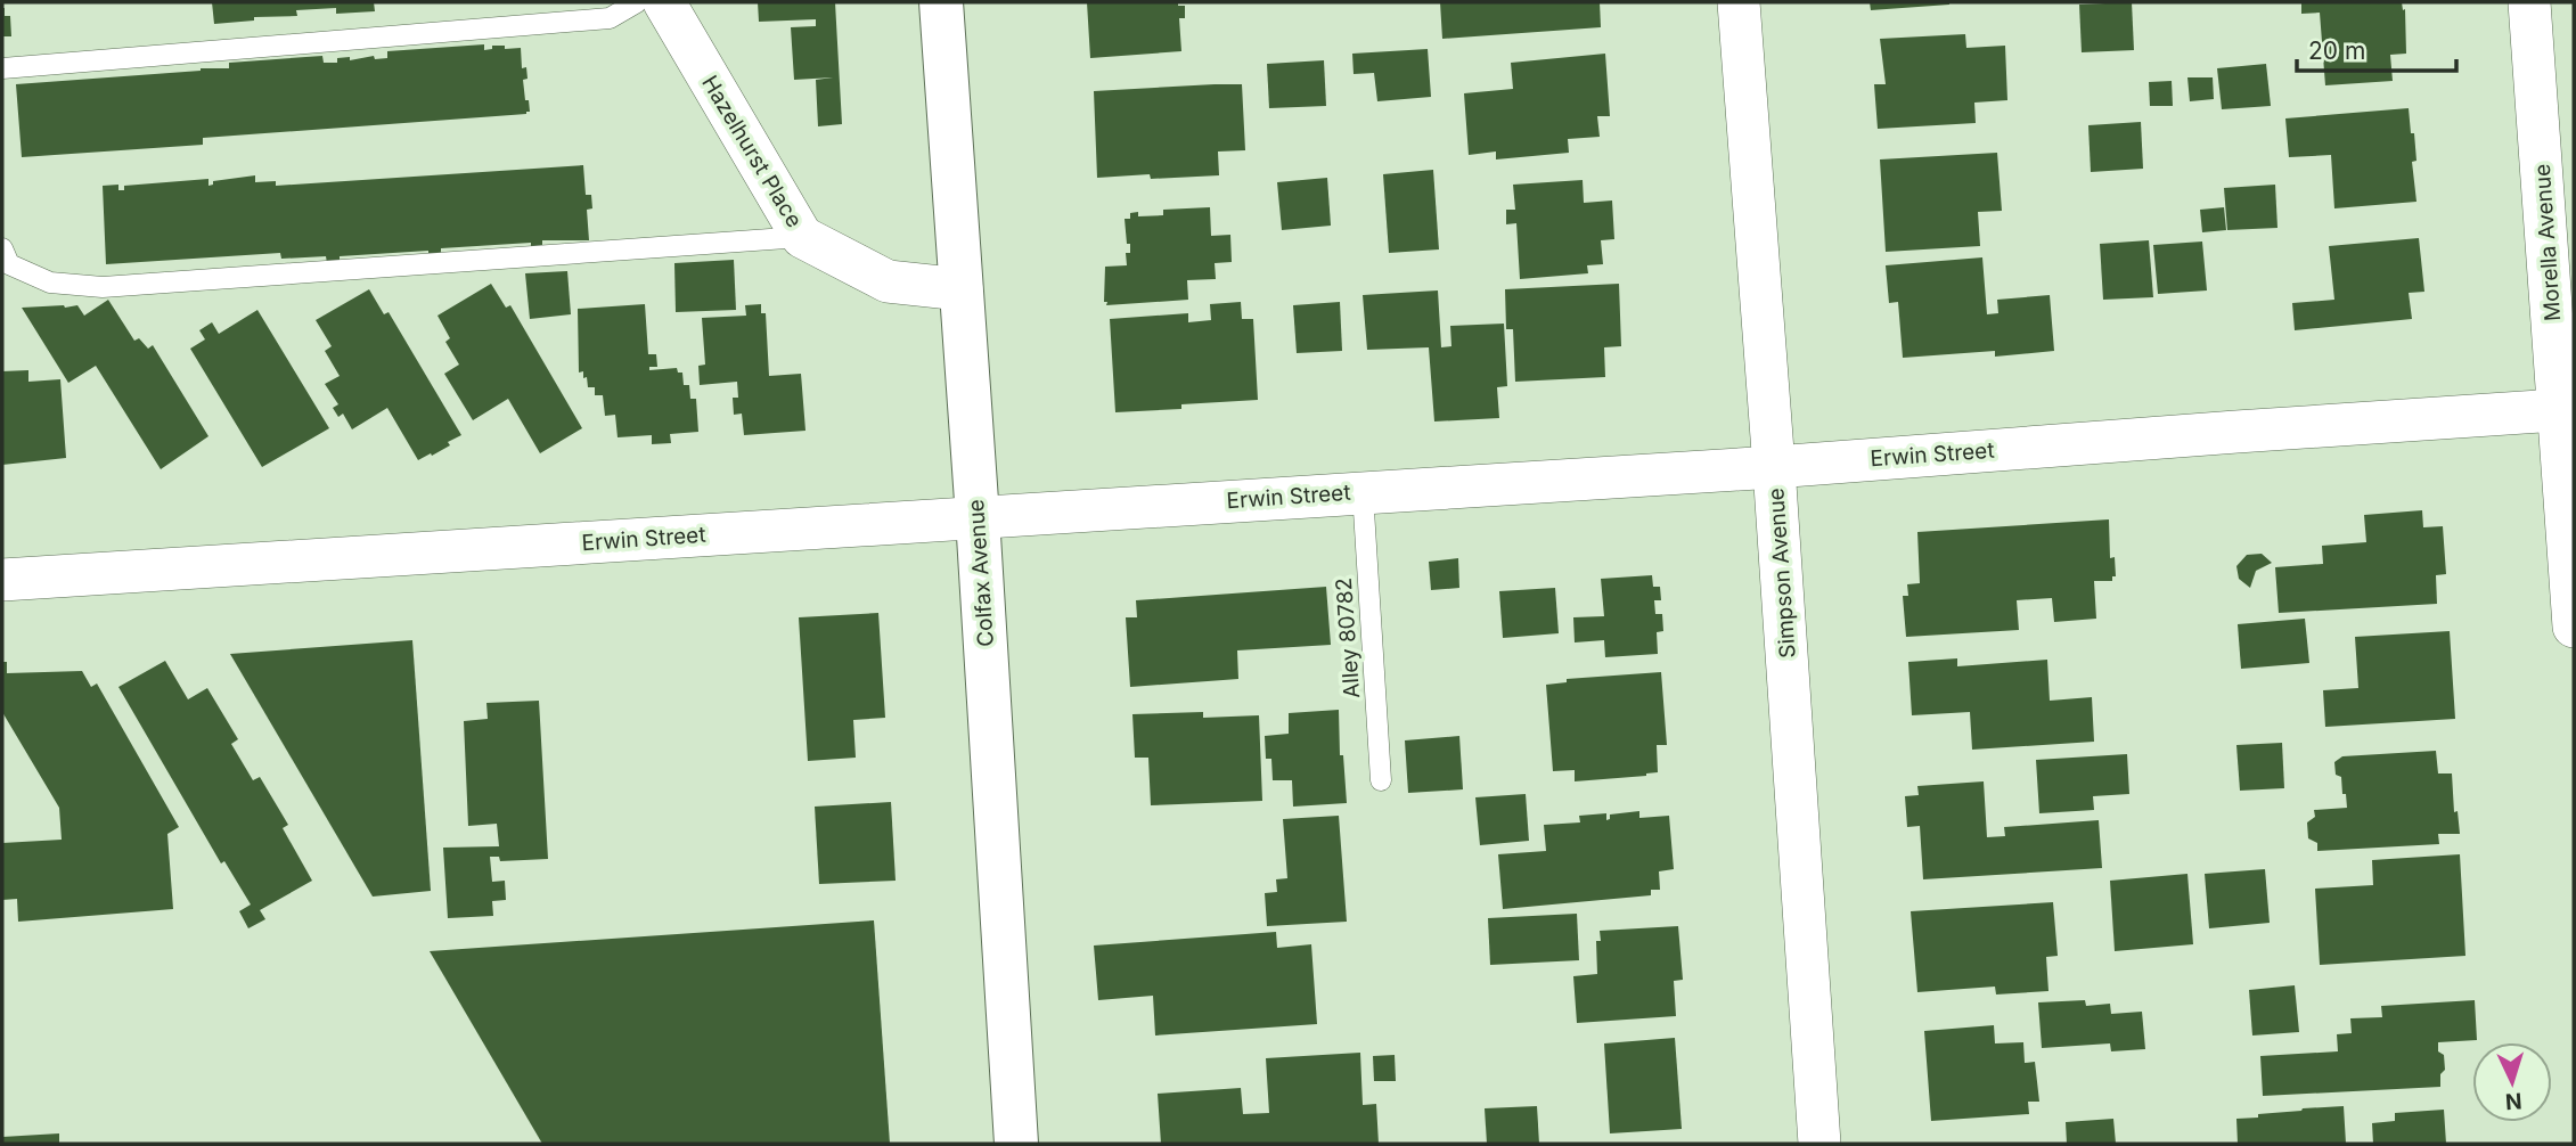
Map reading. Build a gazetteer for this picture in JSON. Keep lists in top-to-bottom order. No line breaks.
{"streets":{"main road":["Colfax Avenue"],"street":["Hazelhurst Place","Morella Avenue","Erwin Street","Simpson Avenue"],"lane":["Alley 80782"]},"crossings":[["Hazelhurst Place","Colfax Avenue"],["Morella Avenue","Erwin Street"],["Erwin Street","Colfax Avenue"],["Erwin Street","Simpson Avenue"],["Erwin Street","Alley 80782"]],"scale_bar":"20 m","north":"bottom"}
